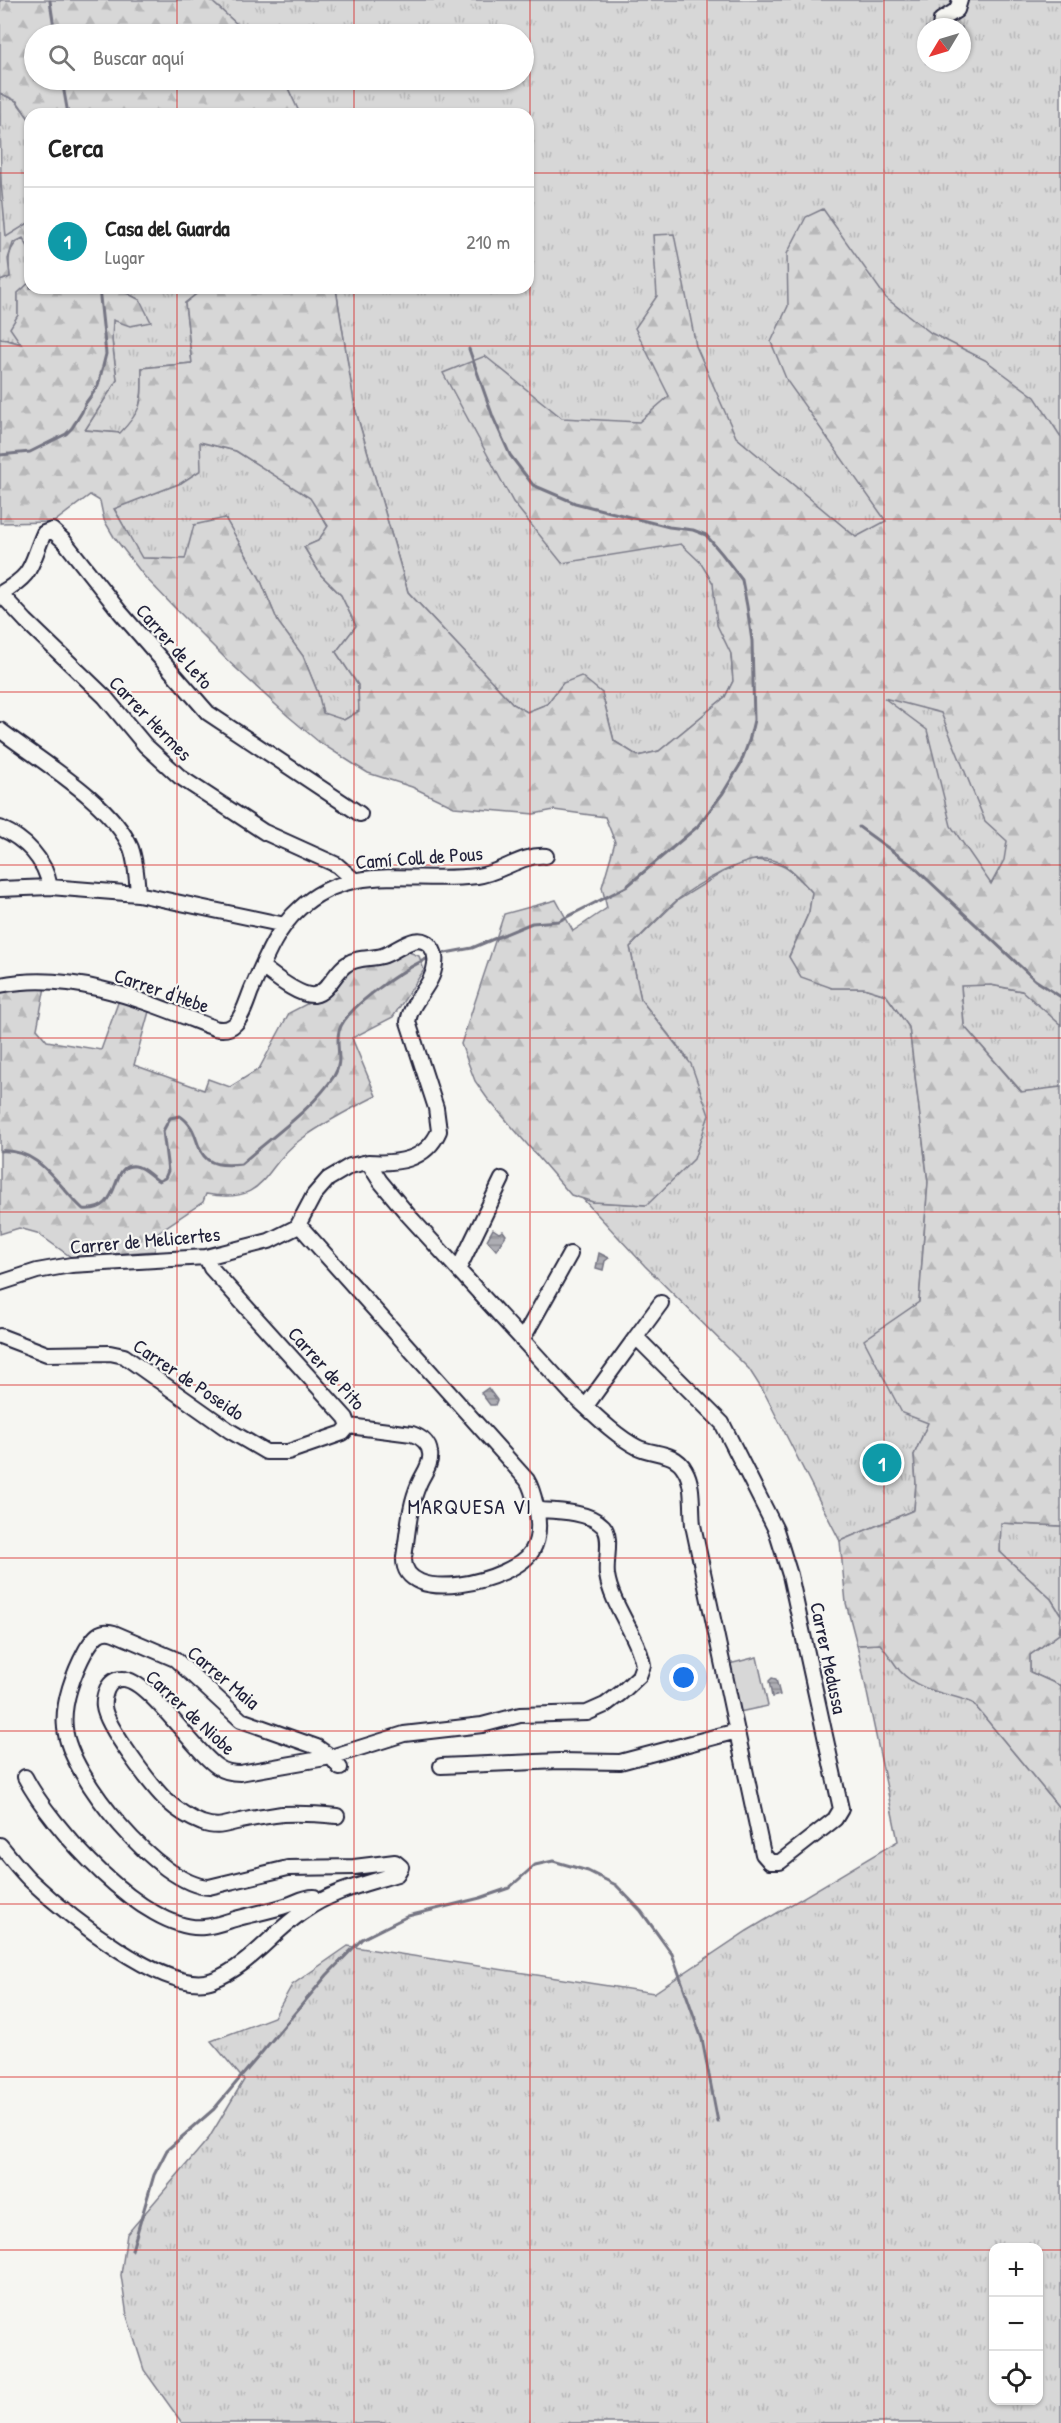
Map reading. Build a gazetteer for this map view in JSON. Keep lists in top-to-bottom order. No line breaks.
{"streets":{"street":["Carrer de Leto","Carrer Hermes","Camí Coll de Pous","Carrer d'Hebe","Carrer de Melicertes","Carrer de Pito","Carrer de Poseido","Carrer Medussa","Carrer Maia","Carrer de Niobe"]},"crossings":[["Carrer de Leto","Carrer Hermes"],["Carrer Hermes","Camí Coll de Pous"],["Camí Coll de Pous","Carrer d'Hebe"],["Carrer de Melicertes","Carrer de Pito"],["Carrer de Pito","Carrer de Poseido"],["Carrer Maia","Carrer de Niobe"]],"districts":["MARQUESA VI"],"north":"bottom left","page":{"search":"Buscar aquí","heading":"Cerca","list":[{"mark":"1","name":"Casa del Guarda","note":"Lugar","value":"210 m"}],"pins":"1","map_buttons":["+","−"]}}
